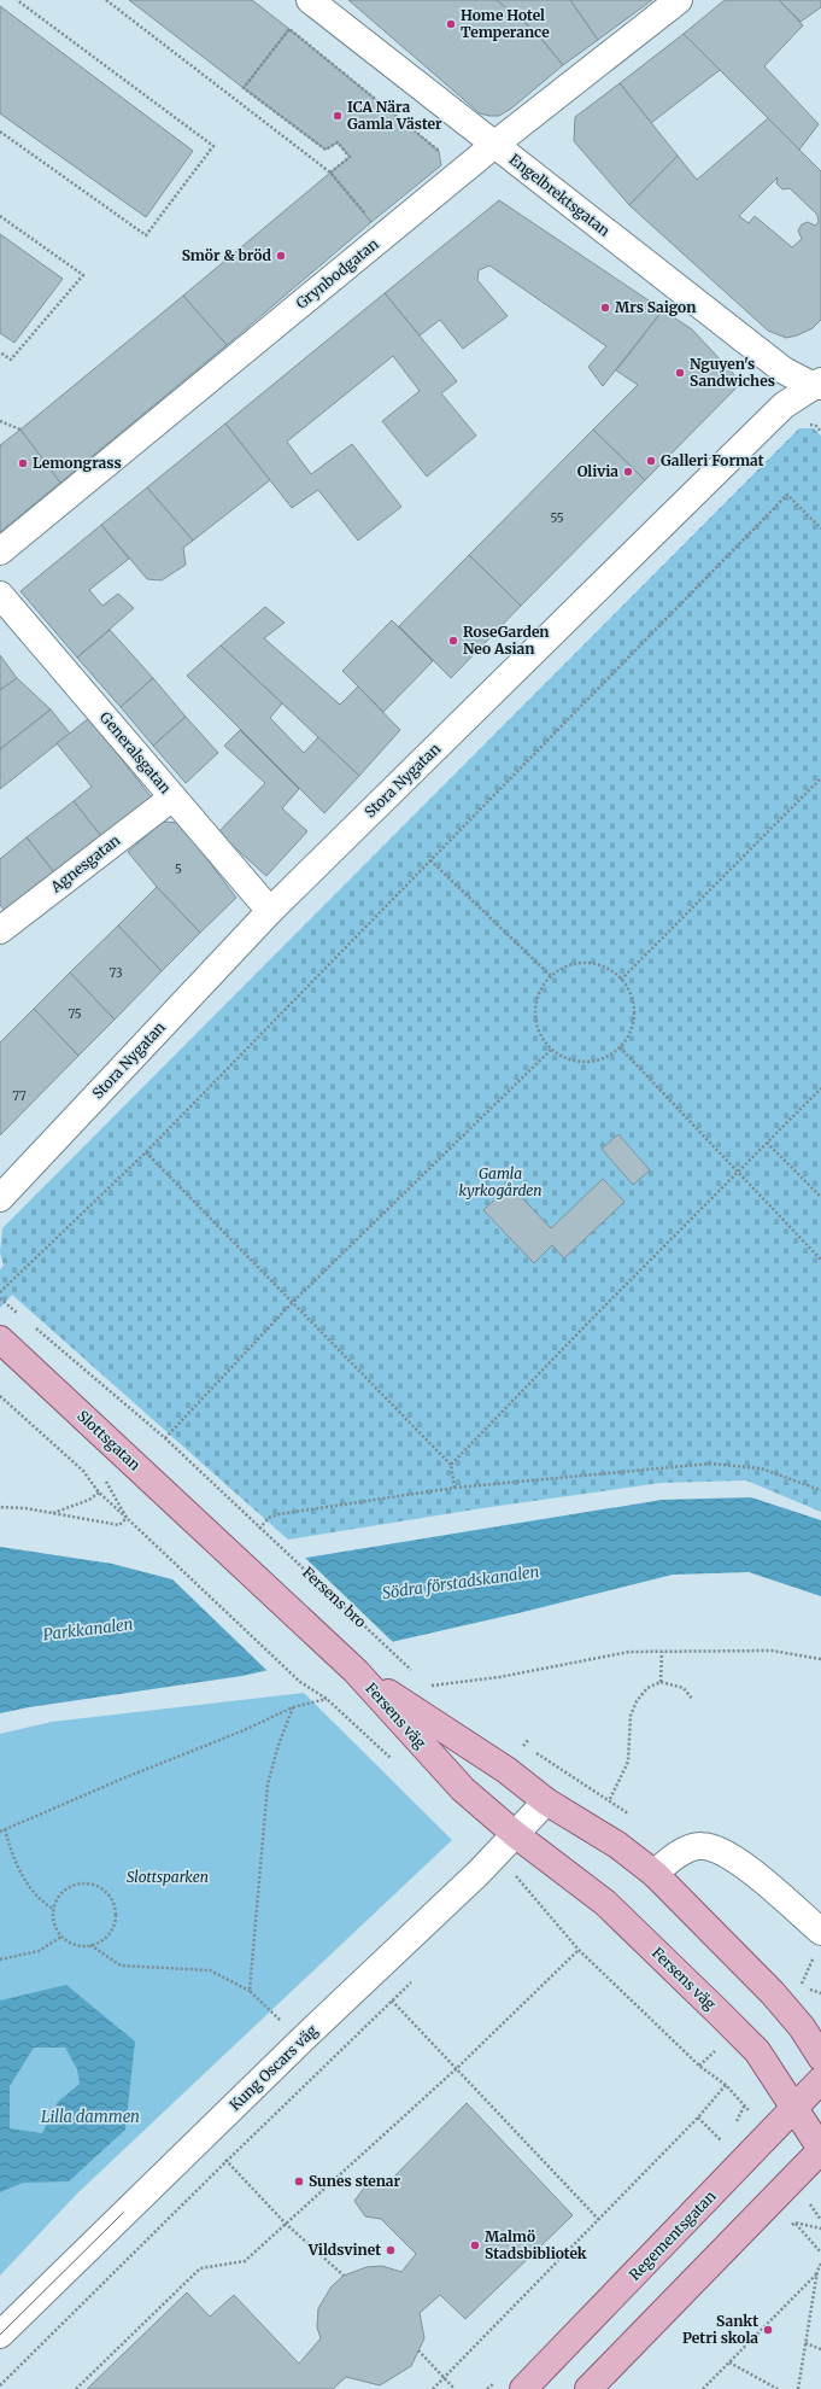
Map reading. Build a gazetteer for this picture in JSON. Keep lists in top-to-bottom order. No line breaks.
{"streets":{"main road":["Slottsgatan","Fersens väg","Regementsgatan"],"street":["Engelbrektsgatan","Grynbodgatan","Generalsgatan","Stora Nygatan","Agnesgatan","Kung Oscars väg"],"path":["Fersens bro"]},"crossings":[["Engelbrektsgatan","Grynbodgatan"],["Engelbrektsgatan","Stora Nygatan"],["Generalsgatan","Stora Nygatan"],["Generalsgatan","Agnesgatan"],["Slottsgatan","Fersens väg"],["Fersens väg","Kung Oscars väg"],["Fersens väg","Regementsgatan"]],"water":["Södra förstadskanalen","Parkkanalen","Lilla dammen"],"parks":["Gamla kyrkogården","Slottsparken"],"places":["Home Hotel Temperance","ICA Nära Gamla Väster","Smör & bröd","Mrs Saigon","Nguyen's Sandwiches","Galleri Format","Lemongrass","Olivia","RoseGarden Neo Asian","Sunes stenar","Malmö Stadsbibliotek","Vildsvinet","Sankt Petri skola"],"house_numbers":["55","5","73","75","77"]}
